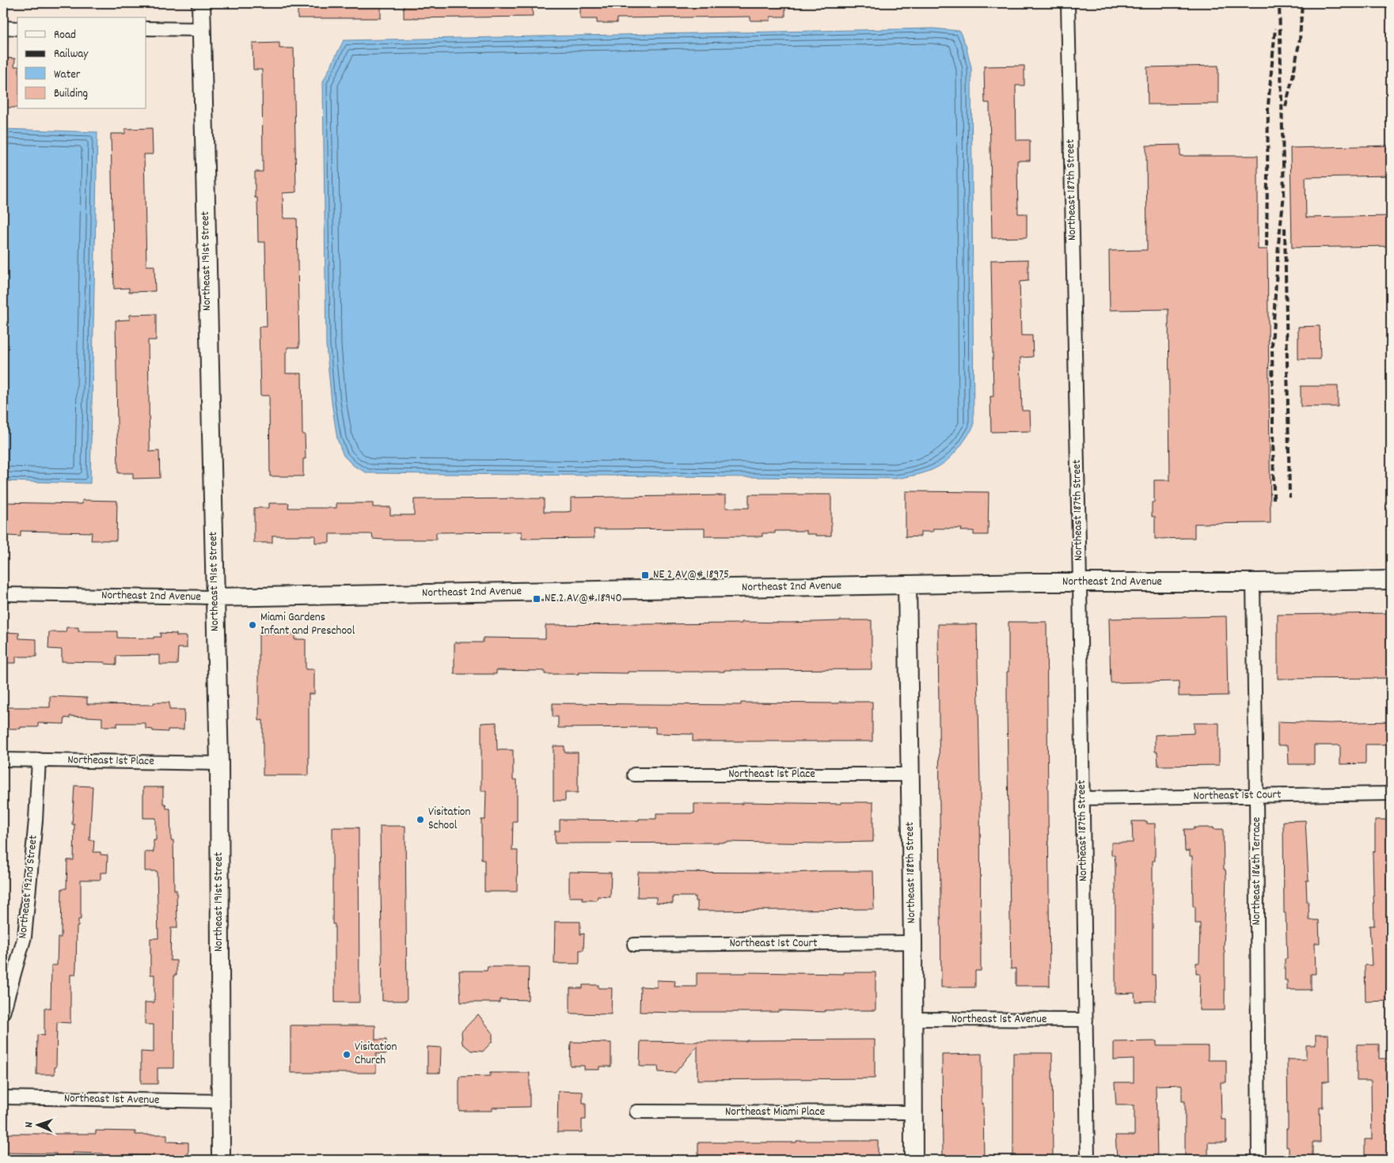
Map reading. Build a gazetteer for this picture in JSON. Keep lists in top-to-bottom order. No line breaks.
{"streets":{"street":["Northeast 187th Street","Northeast 191st Street","Northeast 2nd Avenue","Northeast 1st Place","Northeast 1st Court","Northeast 186th Terrace","Northeast 188th Street","Northeast 192nd Street","Northeast 1st Avenue","Northeast Miami Place"]},"crossings":[["Northeast 187th Street","Northeast 2nd Avenue"],["Northeast 187th Street","Northeast 1st Court"],["Northeast 187th Street","Northeast 1st Avenue"],["Northeast 191st Street","Northeast 2nd Avenue"],["Northeast 191st Street","Northeast 1st Place"],["Northeast 191st Street","Northeast 1st Avenue"],["Northeast 2nd Avenue","Northeast 186th Terrace"],["Northeast 2nd Avenue","Northeast 188th Street"],["Northeast 1st Place","Northeast 188th Street"],["Northeast 1st Place","Northeast 192nd Street"],["Northeast 1st Court","Northeast 186th Terrace"],["Northeast 1st Court","Northeast 188th Street"],["Northeast 188th Street","Northeast 1st Avenue"],["Northeast 188th Street","Northeast Miami Place"]],"places":{"transit":["NE 2 AV@# 18975","NE 2 AV@# 18940"],"other":["Miami Gardens Infant and Preschool","Visitation School","Visitation Church"]},"legend":["Road","Railway","Water","Building"],"north":"left"}
